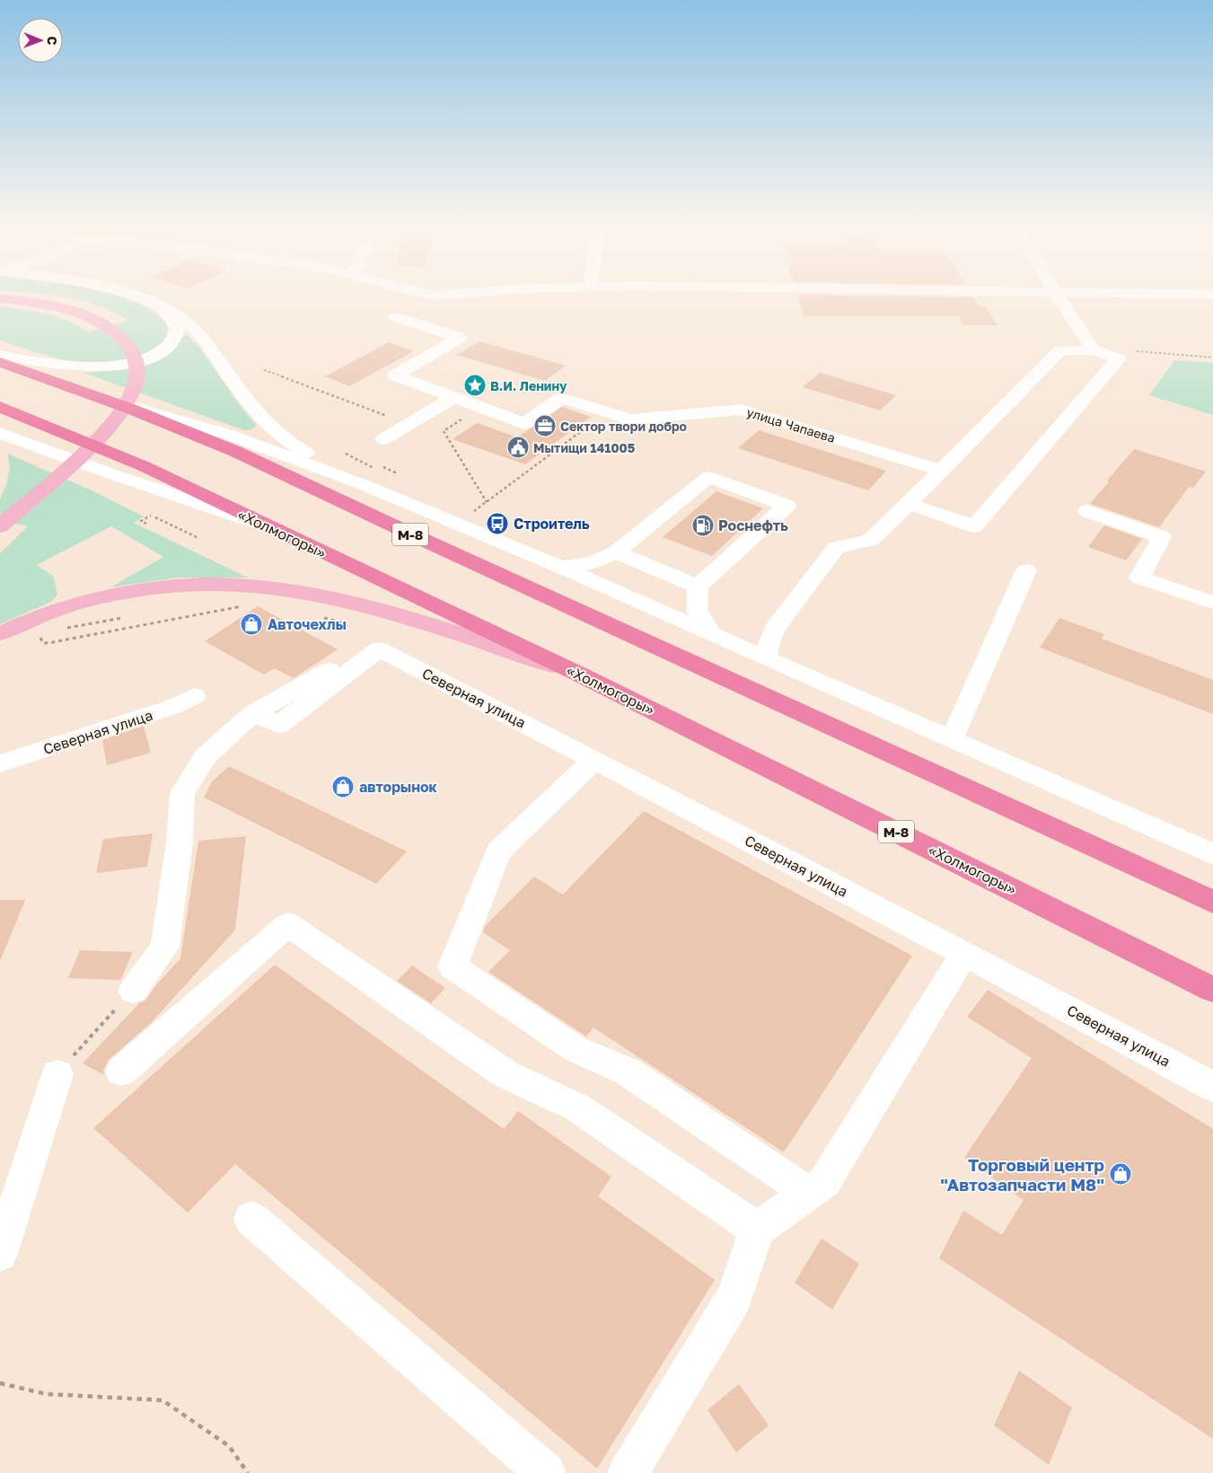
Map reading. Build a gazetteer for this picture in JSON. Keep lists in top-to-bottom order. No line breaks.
{"streets":{"highway":["«Холмогоры»","М-8"],"street":["улица Чапаева","Северная улица"]},"places":{"place":["В.И. Ленину"],"office":["Сектор твори добро"],"public building":["Мытищи 141005"],"bus stop":["Строитель"],"fuel station":["Роснефть"],"shop":["Авточехлы","авторынок","Торговый центр \"Автозапчасти М8\""]},"north":"right"}
